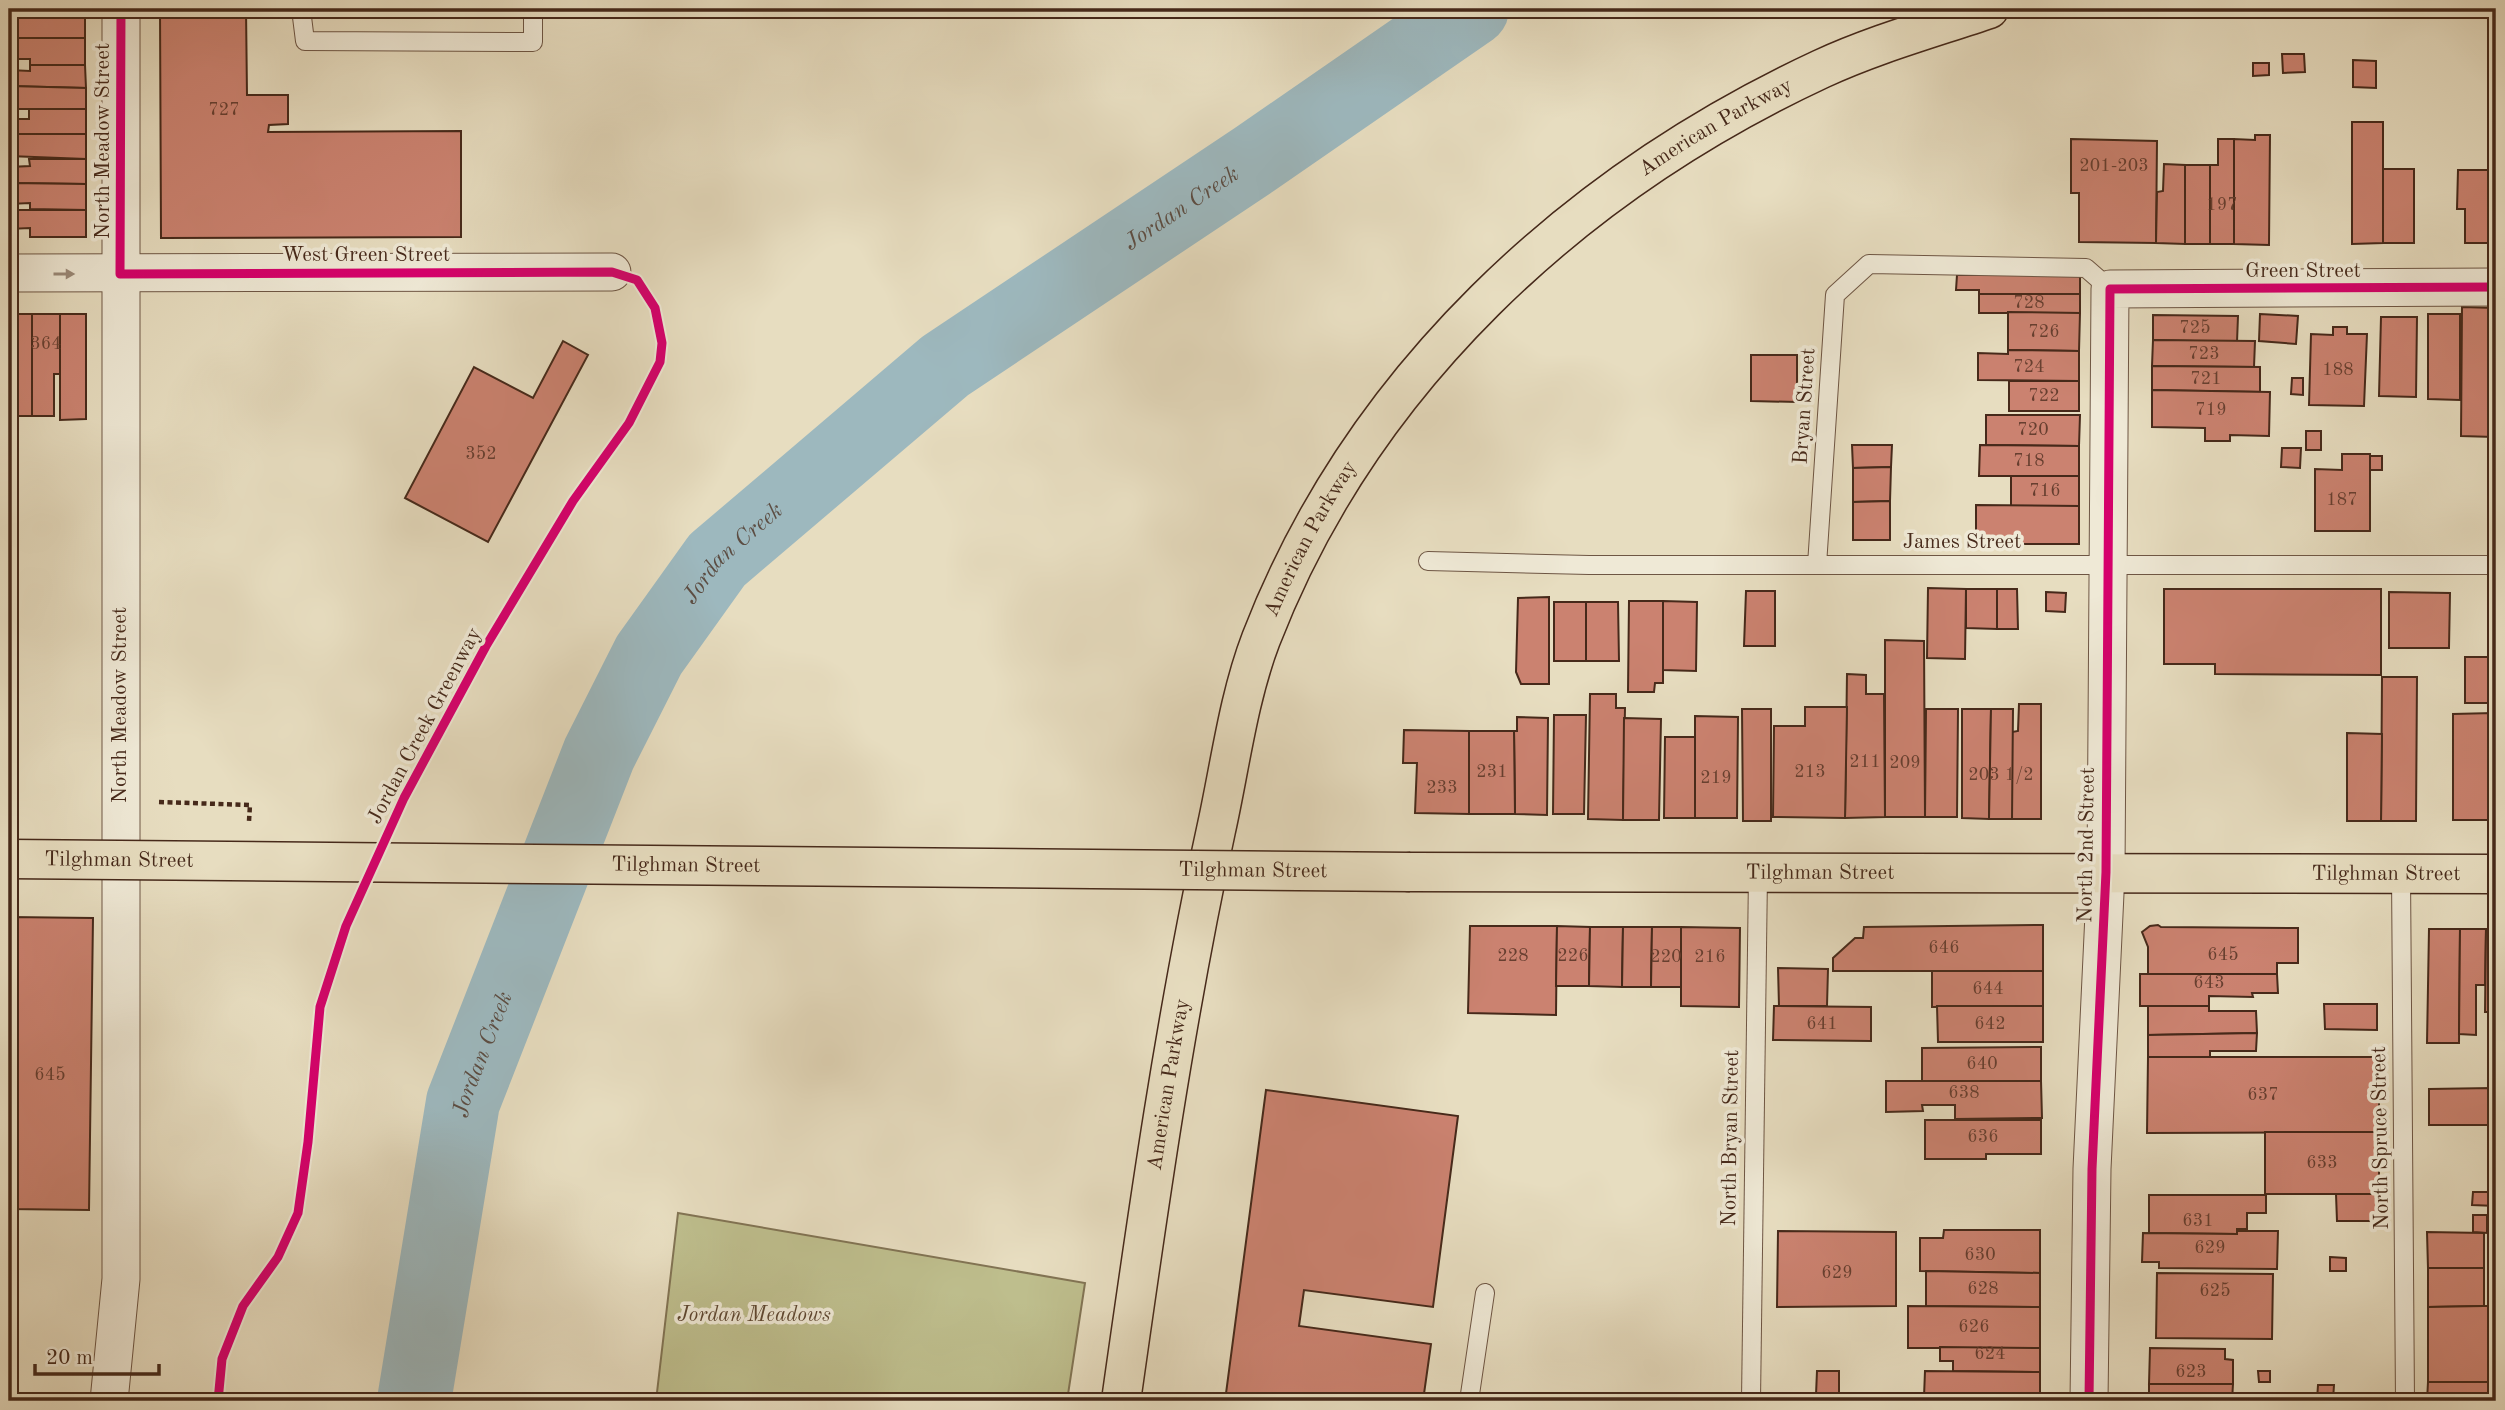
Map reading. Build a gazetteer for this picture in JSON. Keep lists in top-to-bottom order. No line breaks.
{"streets":{"main road":["American Parkway","Tilghman Street"],"street":["North Meadow Street","West Green Street","Green Street","North 2nd Street"],"lane":["Bryan Street","James Street","North Bryan Street","North Spruce Street"],"cycle path":["Jordan Creek Greenway"]},"crossings":[["North Meadow Street","West Green Street"],["Green Street","Bryan Street"],["Green Street","North 2nd Street"],["Bryan Street","James Street"],["Bryan Street","North 2nd Street"],["James Street","North 2nd Street"],["North 2nd Street","Tilghman Street"],["Tilghman Street","North Bryan Street"],["Tilghman Street","North Spruce Street"]],"water":["Jordan Creek"],"parks":["Jordan Meadows"],"house_numbers":["727","201-203","197","728","725","726","364","723","724","188","721","722","719","720","352","718","716","187","211","209","231","213","203 1/2","219","233","646","645","228","226","220","216","643","644","641","642","640","645","638","637","636","633","631","629","630","629","628","625","626","624","623"],"scale_bar":"20 m"}
